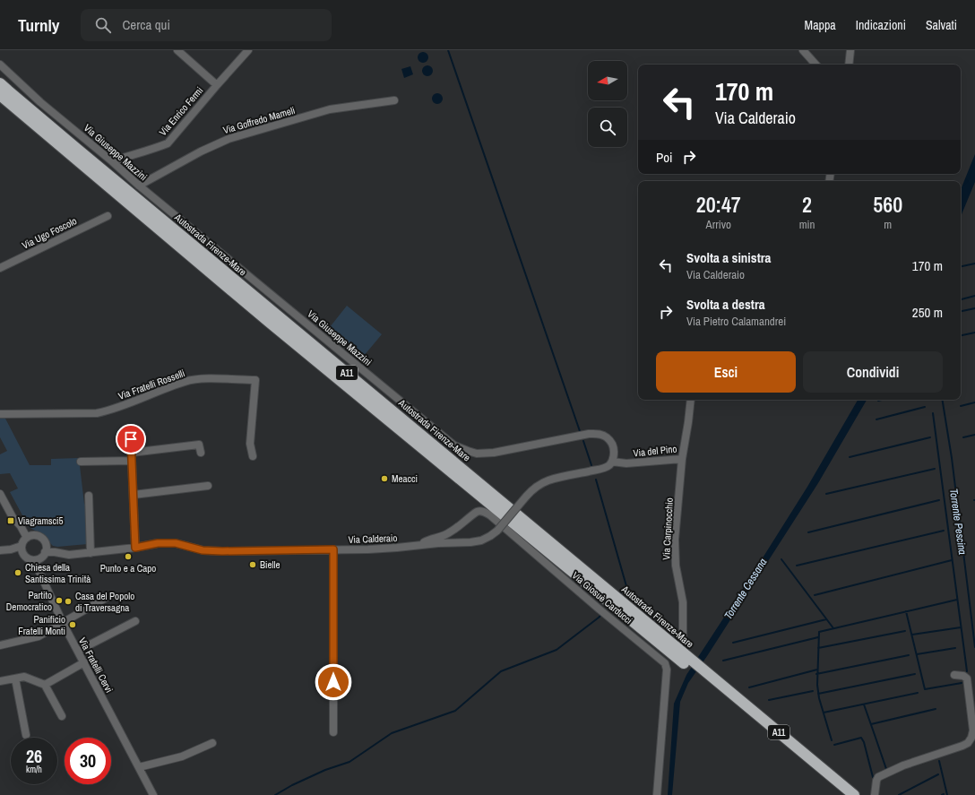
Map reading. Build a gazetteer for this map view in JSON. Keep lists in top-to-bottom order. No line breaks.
{"streets":{"highway":["Autostrada Firenze-Mare","A11"],"street":["Via Enrico Fermi","Via Goffredo Mameli","Via Giuseppe Mazzini","Via Ugo Foscolo","Via Fratelli Rosselli","Via del Pino","Via Carpinocchio","Via Calderaio","Via Giosuè Carducci","Via Fratelli Cervi"]},"crossings":[["Via Enrico Fermi","Via Giuseppe Mazzini"],["Via Goffredo Mameli","Via Giuseppe Mazzini"],["Via Giuseppe Mazzini","Via del Pino"],["Via Giuseppe Mazzini","Via Calderaio"],["Via del Pino","Via Carpinocchio"],["Via del Pino","Via Calderaio"],["Via Calderaio","Via Giosuè Carducci"],["Via Calderaio","Via Fratelli Cervi"]],"water":["Torrente Pescina","Torrente Cessana"],"places":{"other":["Meacci","Punto e a Capo","Bielle","Chiesa della Santissima Trinità","Partito Democratico","Casa del Popolo di Traversagna","Panificio Fratelli Monti"],"transit":["Viagramsci5"]},"north":"left","page":{"header":"Turnly","search":"Cerca qui","nav":["Mappa","Indicazioni","Salvati"],"turn":["170 m","Via Calderaio"],"then":"Poi","eta":["20:47","Arrivo","2","min","560","m"],"list":[{"name":"Svolta a sinistra","note":"Via Calderaio","value":"170 m"},{"name":"Svolta a destra","note":"Via Pietro Calamandrei","value":"250 m"}],"buttons":["Esci","Condividi"],"speed":"26 km/h","limit":"30"}}
